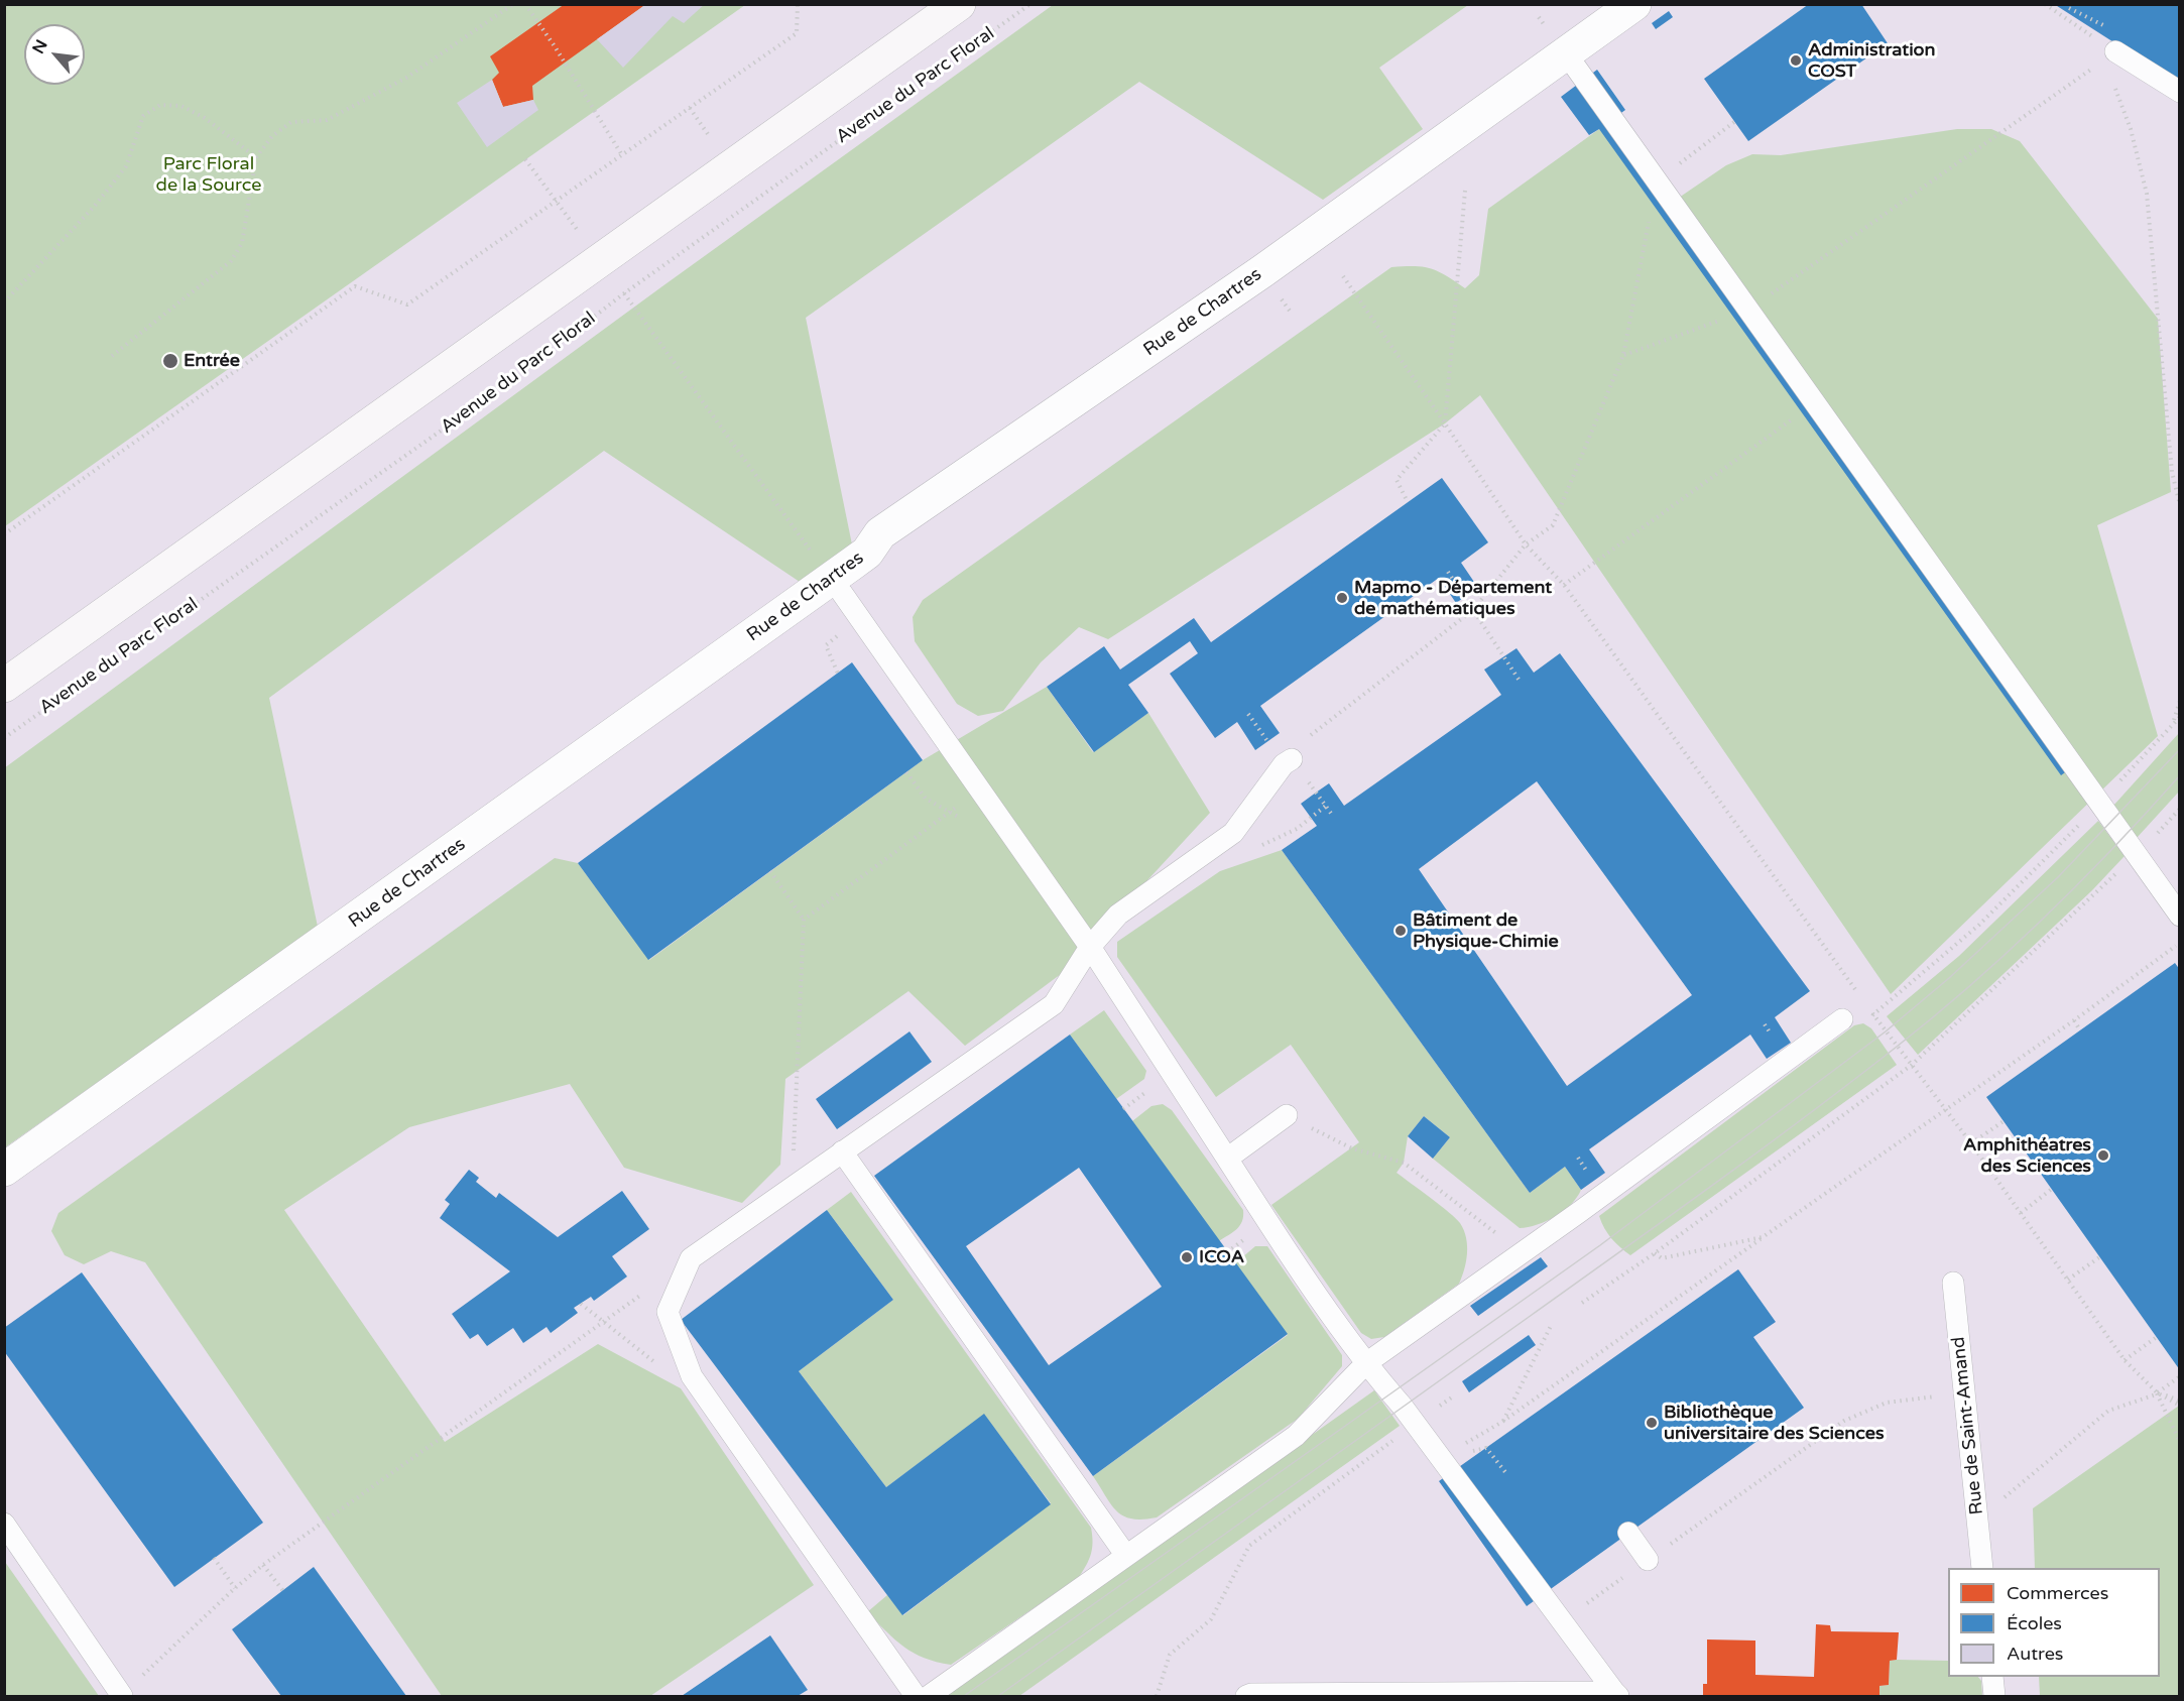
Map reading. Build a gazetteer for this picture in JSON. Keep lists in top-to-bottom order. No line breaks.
{"streets":{"street":["Rue de Chartres"],"lane":["Rue de Saint-Amand"],"path":["Avenue du Parc Floral"]},"parks":["Parc Floral de la Source"],"places":["Administration COST","Entrée","Mapmo - Département de mathématiques","Bâtiment de Physique-Chimie","Amphithéatres des Sciences","ICOA","Bibliothèque universitaire des Sciences"],"legend":["Commerces","Écoles","Autres"],"north":"top left"}
